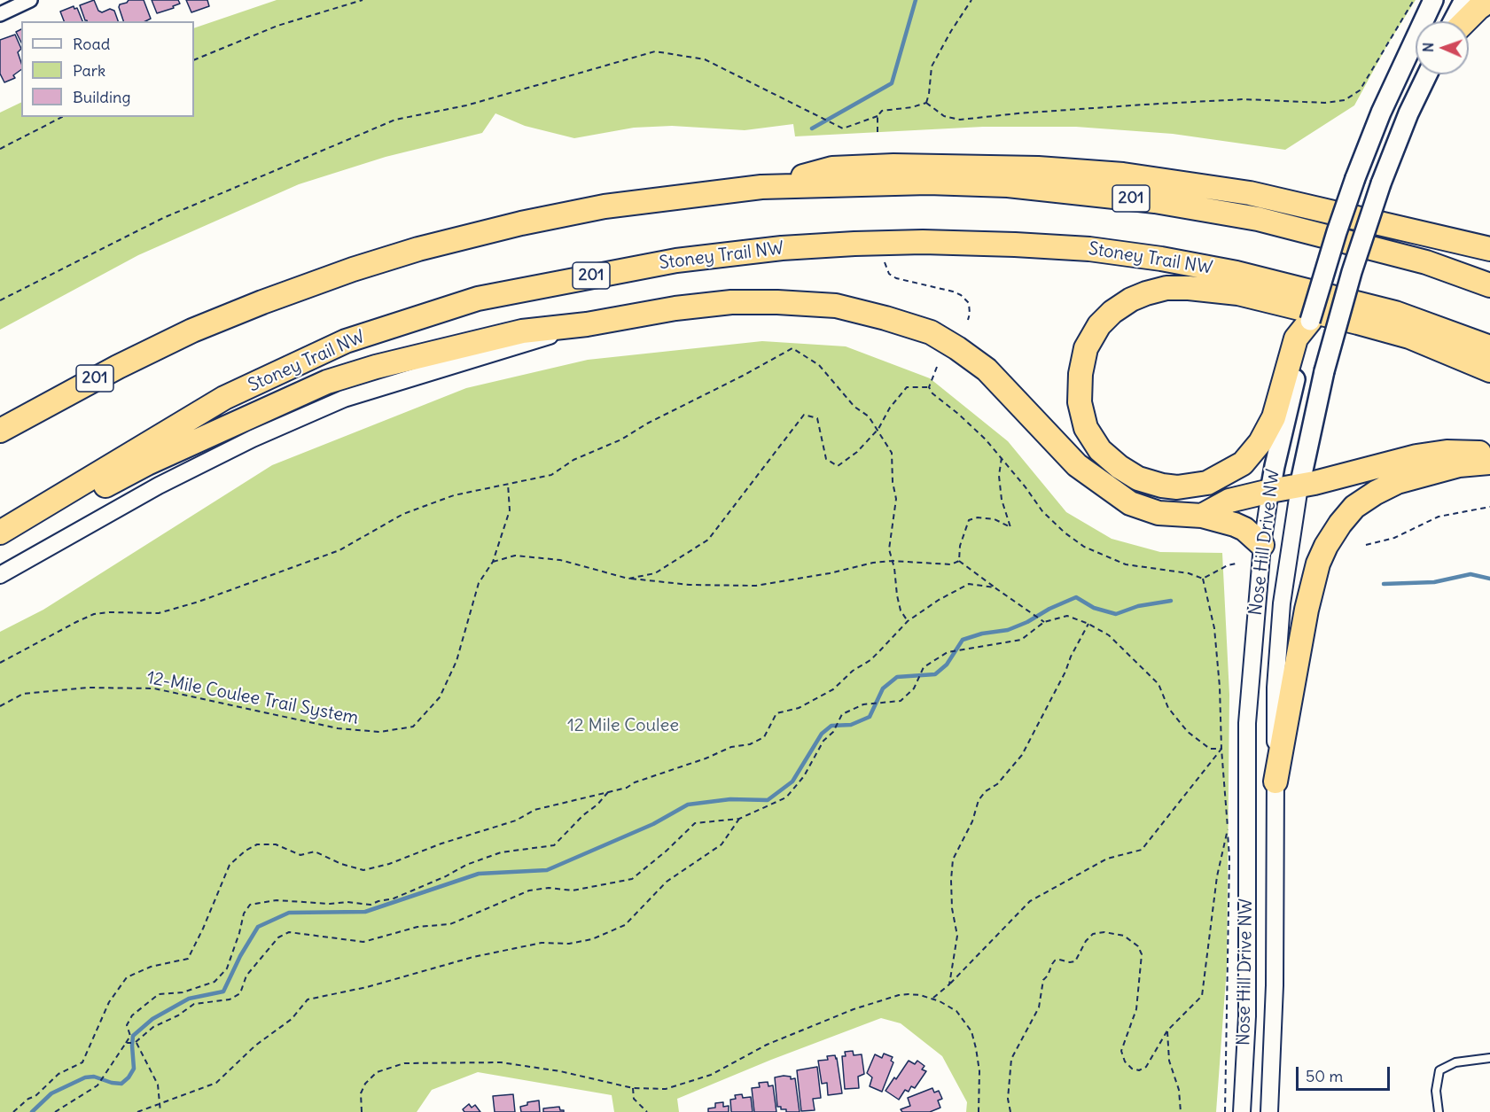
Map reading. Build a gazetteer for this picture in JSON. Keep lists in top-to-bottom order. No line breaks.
{"streets":{"highway":["201","Stoney Trail NW"],"main road":["Nose Hill Drive NW"],"path":["12-Mile Coulee Trail System"]},"parks":["12 Mile Coulee"],"legend":["Road","Park","Building"],"scale_bar":"50 m","north":"left"}
